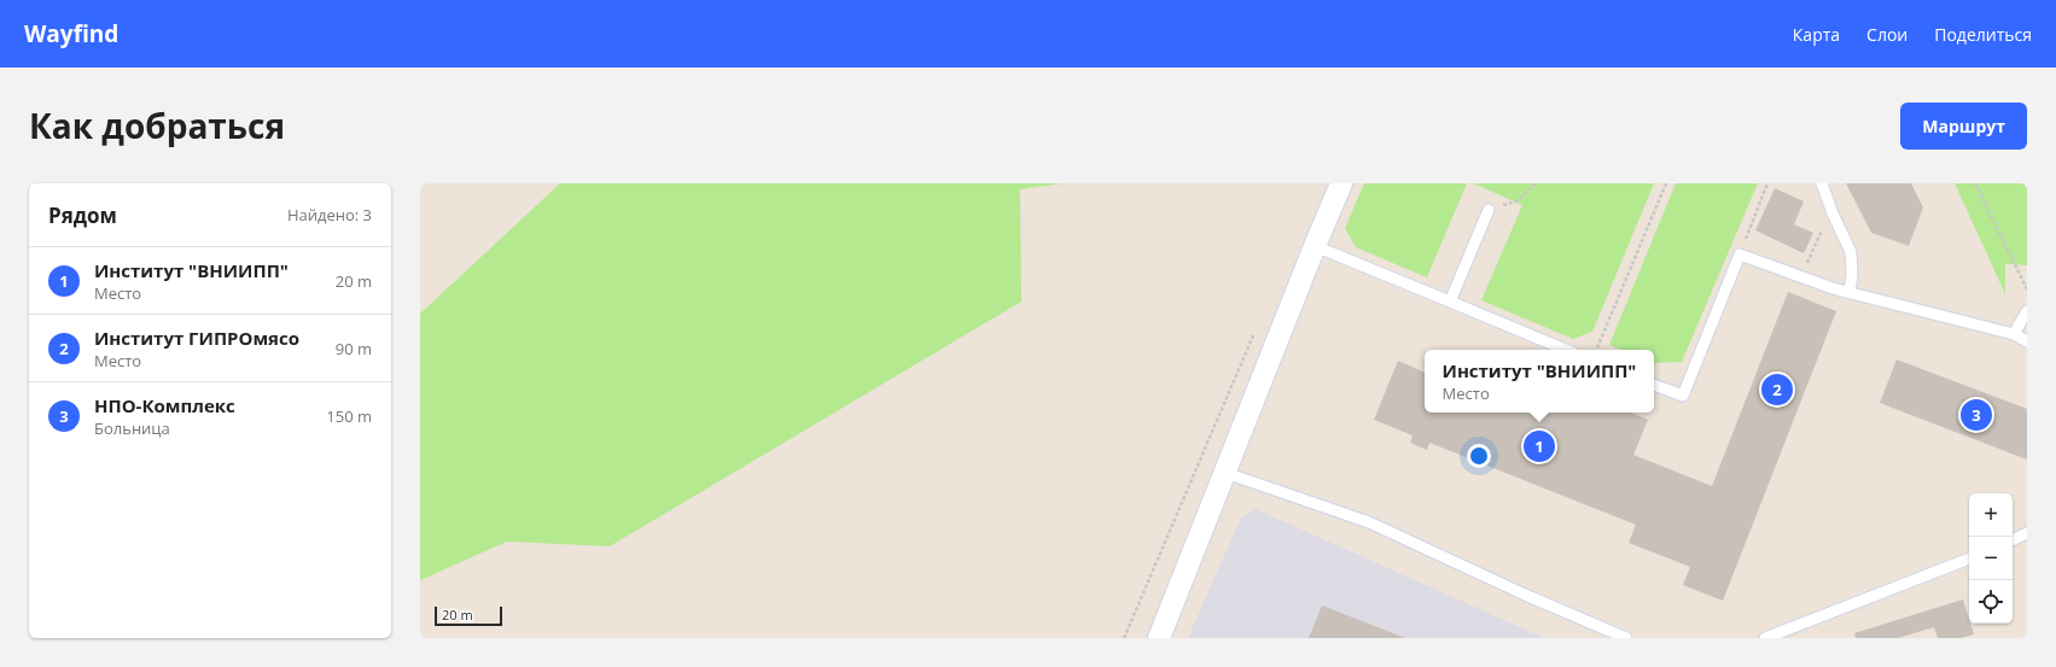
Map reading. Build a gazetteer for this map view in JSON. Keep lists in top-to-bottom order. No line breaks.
{"scale_bar":"20 m","page":{"header":"Wayfind","nav":["Карта","Слои","Поделиться"],"title":"Как добраться","buttons":"Маршрут","heading":["Рядом","Найдено: 3"],"list":[{"mark":"1","name":"Институт \"ВНИИПП\"","note":"Место","value":"20 m"},{"mark":"2","name":"Институт ГИПРОмясо","note":"Место","value":"90 m"},{"mark":"3","name":"НПО-Комплекс","note":"Больница","value":"150 m"}],"popup":["Институт \"ВНИИПП\"","Место"],"pins":["2","3","1"],"map_buttons":["+","−"],"scale":"20 m"}}
